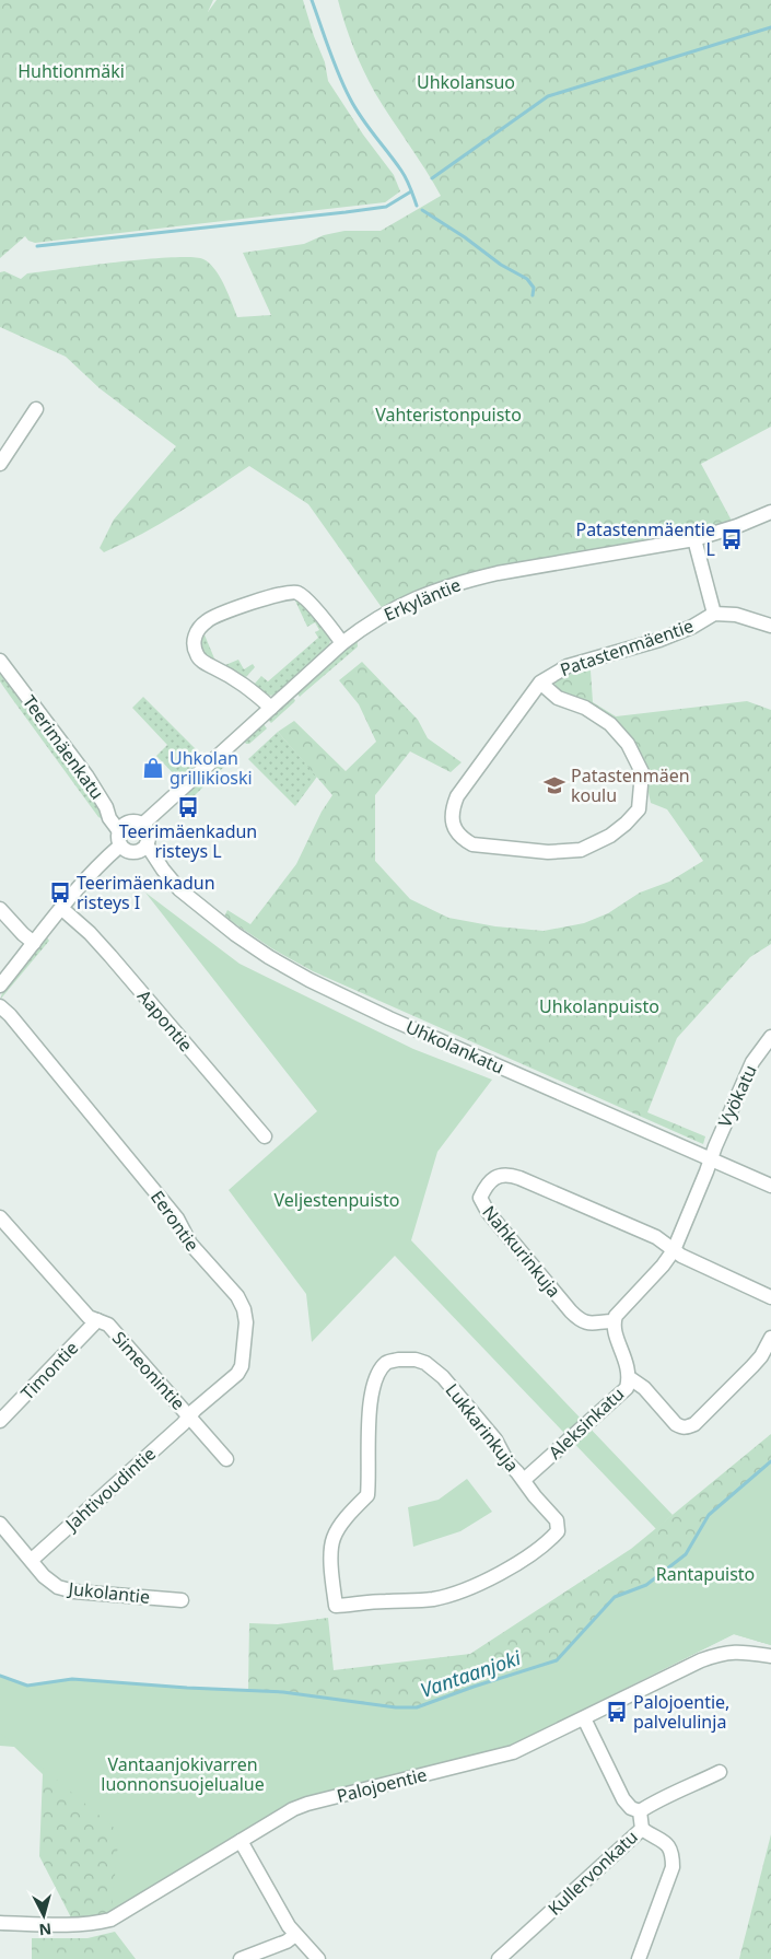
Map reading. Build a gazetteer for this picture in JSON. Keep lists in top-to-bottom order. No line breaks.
{"streets":{"street":["Erkyläntie","Patastenmäentie","Teerimäenkatu","Aapontie","Uhkolankatu","Vyökatu","Eerontie","Nahkurinkuja","Timontie","Simeonintie","Aleksinkatu","Lukkarinkuja","Jahtivoudintie","Jukolantie","Palojoentie","Kullervonkatu"]},"crossings":[["Erkyläntie","Patastenmäentie"],["Erkyläntie","Teerimäenkatu"],["Uhkolankatu","Vyökatu"],["Eerontie","Simeonintie"],["Eerontie","Jahtivoudintie"],["Nahkurinkuja","Aleksinkatu"],["Timontie","Simeonintie"],["Simeonintie","Jahtivoudintie"],["Aleksinkatu","Lukkarinkuja"],["Jahtivoudintie","Jukolantie"],["Palojoentie","Kullervonkatu"]],"water":["Vantaanjoki"],"parks":["Huhtionmäki","Uhkolansuo","Vahteristonpuisto","Uhkolanpuisto","Veljestenpuisto","Rantapuisto","Vantaanjokivarren luonnonsuojelualue"],"places":{"bus stop":["Patastenmäentie L","Teerimäenkadun risteys L","Teerimäenkadun risteys I","Palojoentie, palvelulinja"],"shop":["Uhkolan grillikioski"],"school or university":["Patastenmäen koulu"]},"north":"bottom"}
